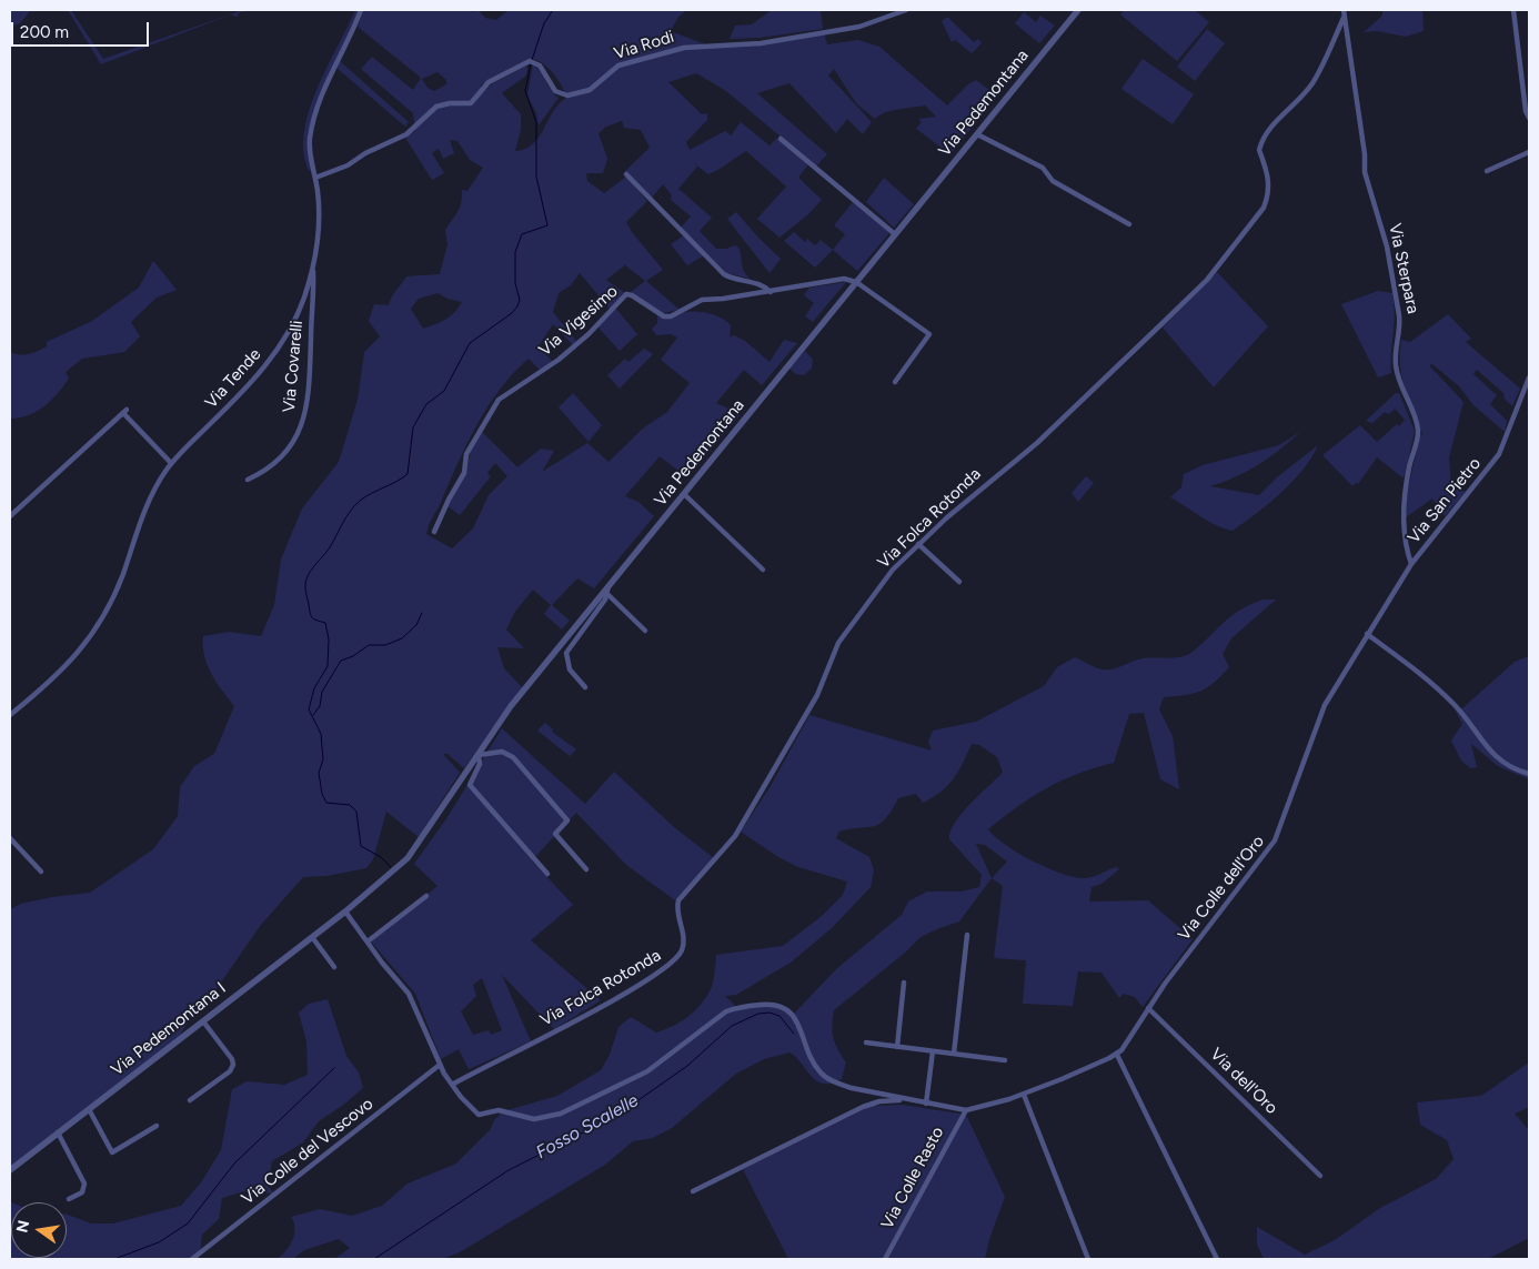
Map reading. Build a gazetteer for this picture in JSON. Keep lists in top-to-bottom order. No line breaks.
{"streets":{"street":["Via Rodi","Via Pedemontana","Via Sterpara","Via Vigesimo","Via Covarelli","Via Tende","Via San Pietro","Via Folca Rotonda","Via Colle dell'Oro","Via Pedemontana I","Via dell'Oro","Via Colle del Vescovo","Via Colle Rasto"]},"crossings":[["Via Rodi","Via Tende"],["Via Pedemontana","Via Vigesimo"],["Via Pedemontana","Via Pedemontana I"],["Via Sterpara","Via San Pietro"],["Via Sterpara","Via Folca Rotonda"],["Via Covarelli","Via Tende"],["Via San Pietro","Via Colle dell'Oro"],["Via Colle dell'Oro","Via dell'Oro"]],"water":["Fosso Scalelle"],"scale_bar":"200 m","north":"left"}
